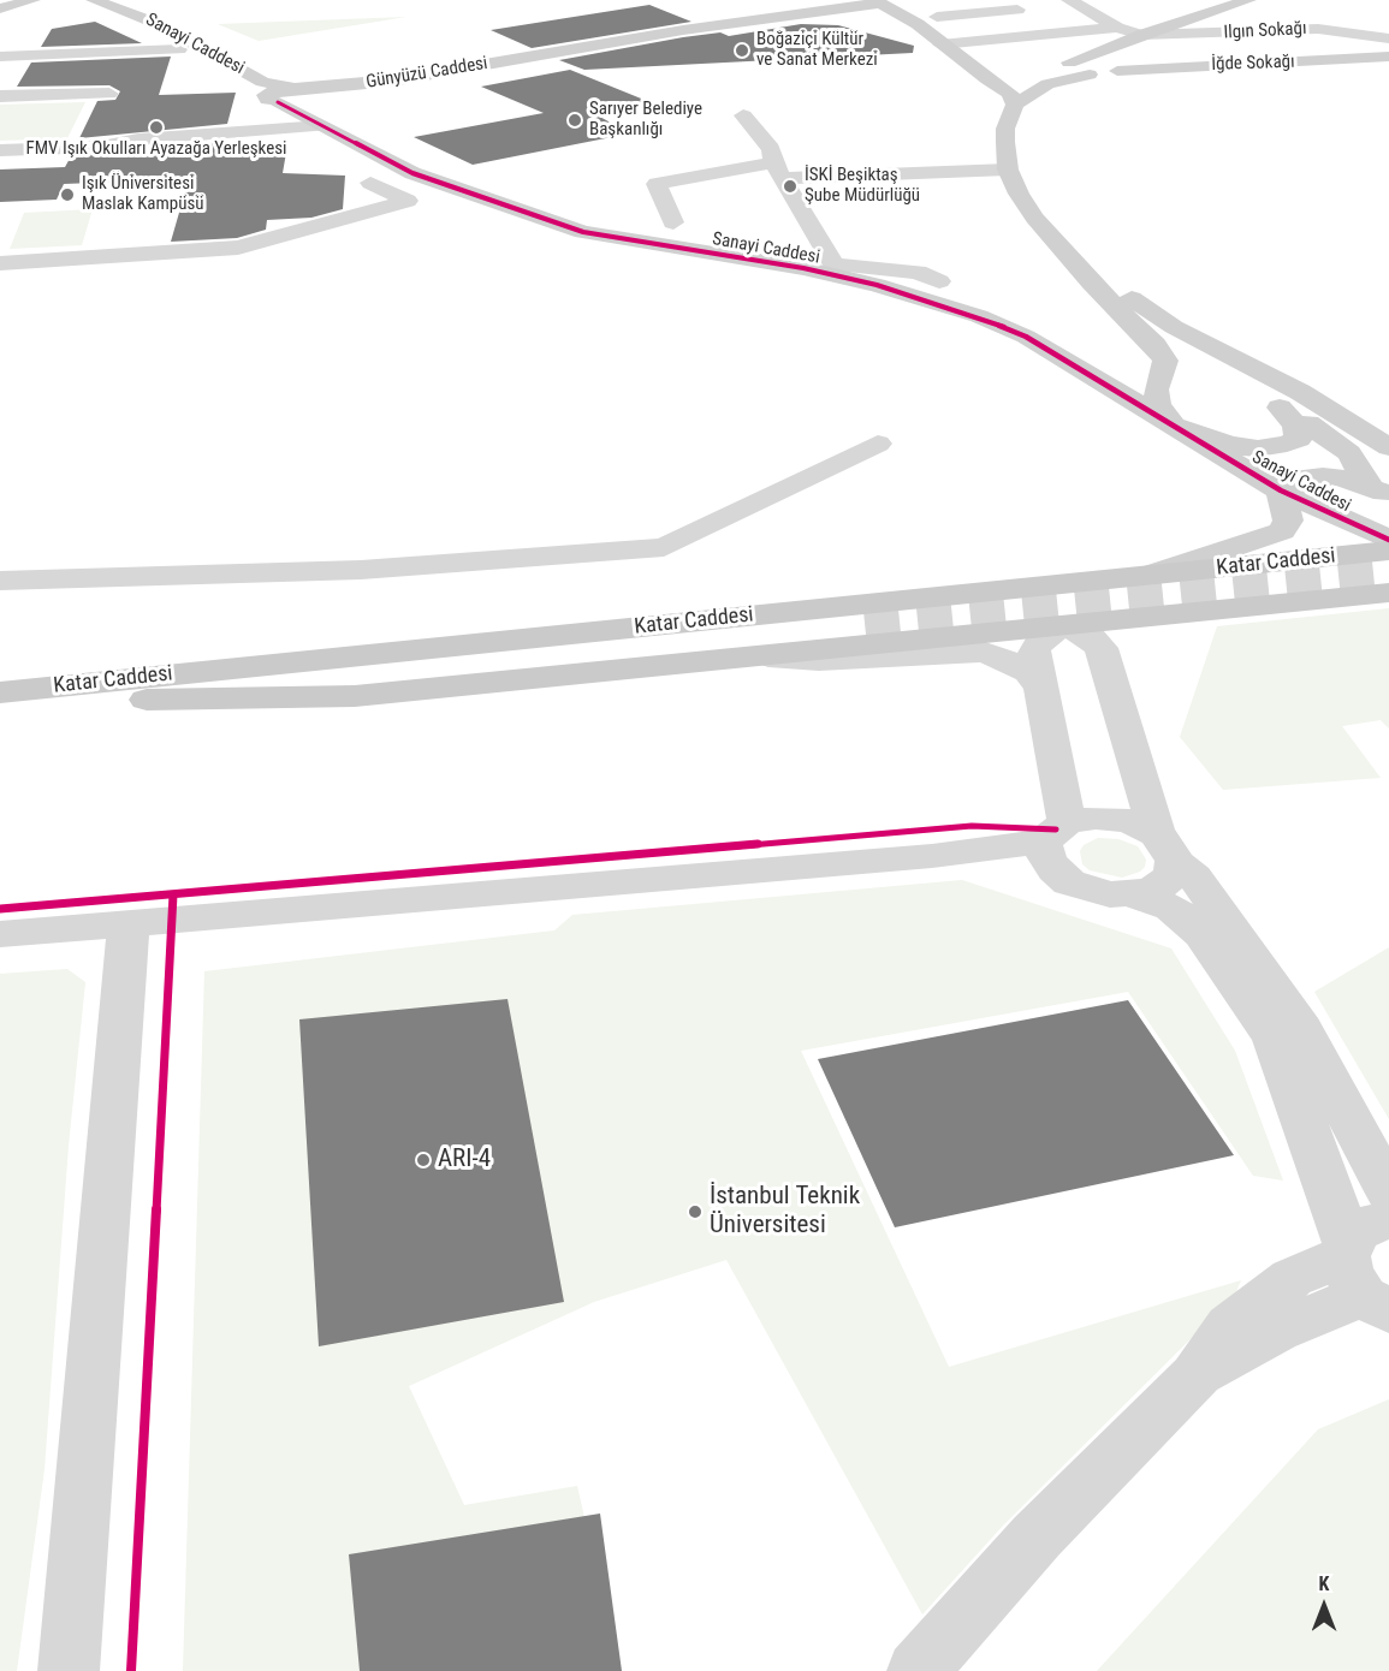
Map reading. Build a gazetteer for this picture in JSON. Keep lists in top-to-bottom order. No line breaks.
{"streets":{"main road":["Katar Caddesi"],"street":["Ilgın Sokağı","Sanayi Caddesi","İğde Sokağı","Günyüzü Caddesi"]},"places":["Boğaziçi Kültür ve Sanat Merkezi","Sarıyer Belediye Başkanlığı","FMV Işık Okulları Ayazağa Yerleşkesi","İSKİ Beşiktaş Şube Müdürlüğü","Işık Üniversitesi Maslak Kampüsü","ARI-4","İstanbul Teknik Üniversitesi"],"north":"top"}
